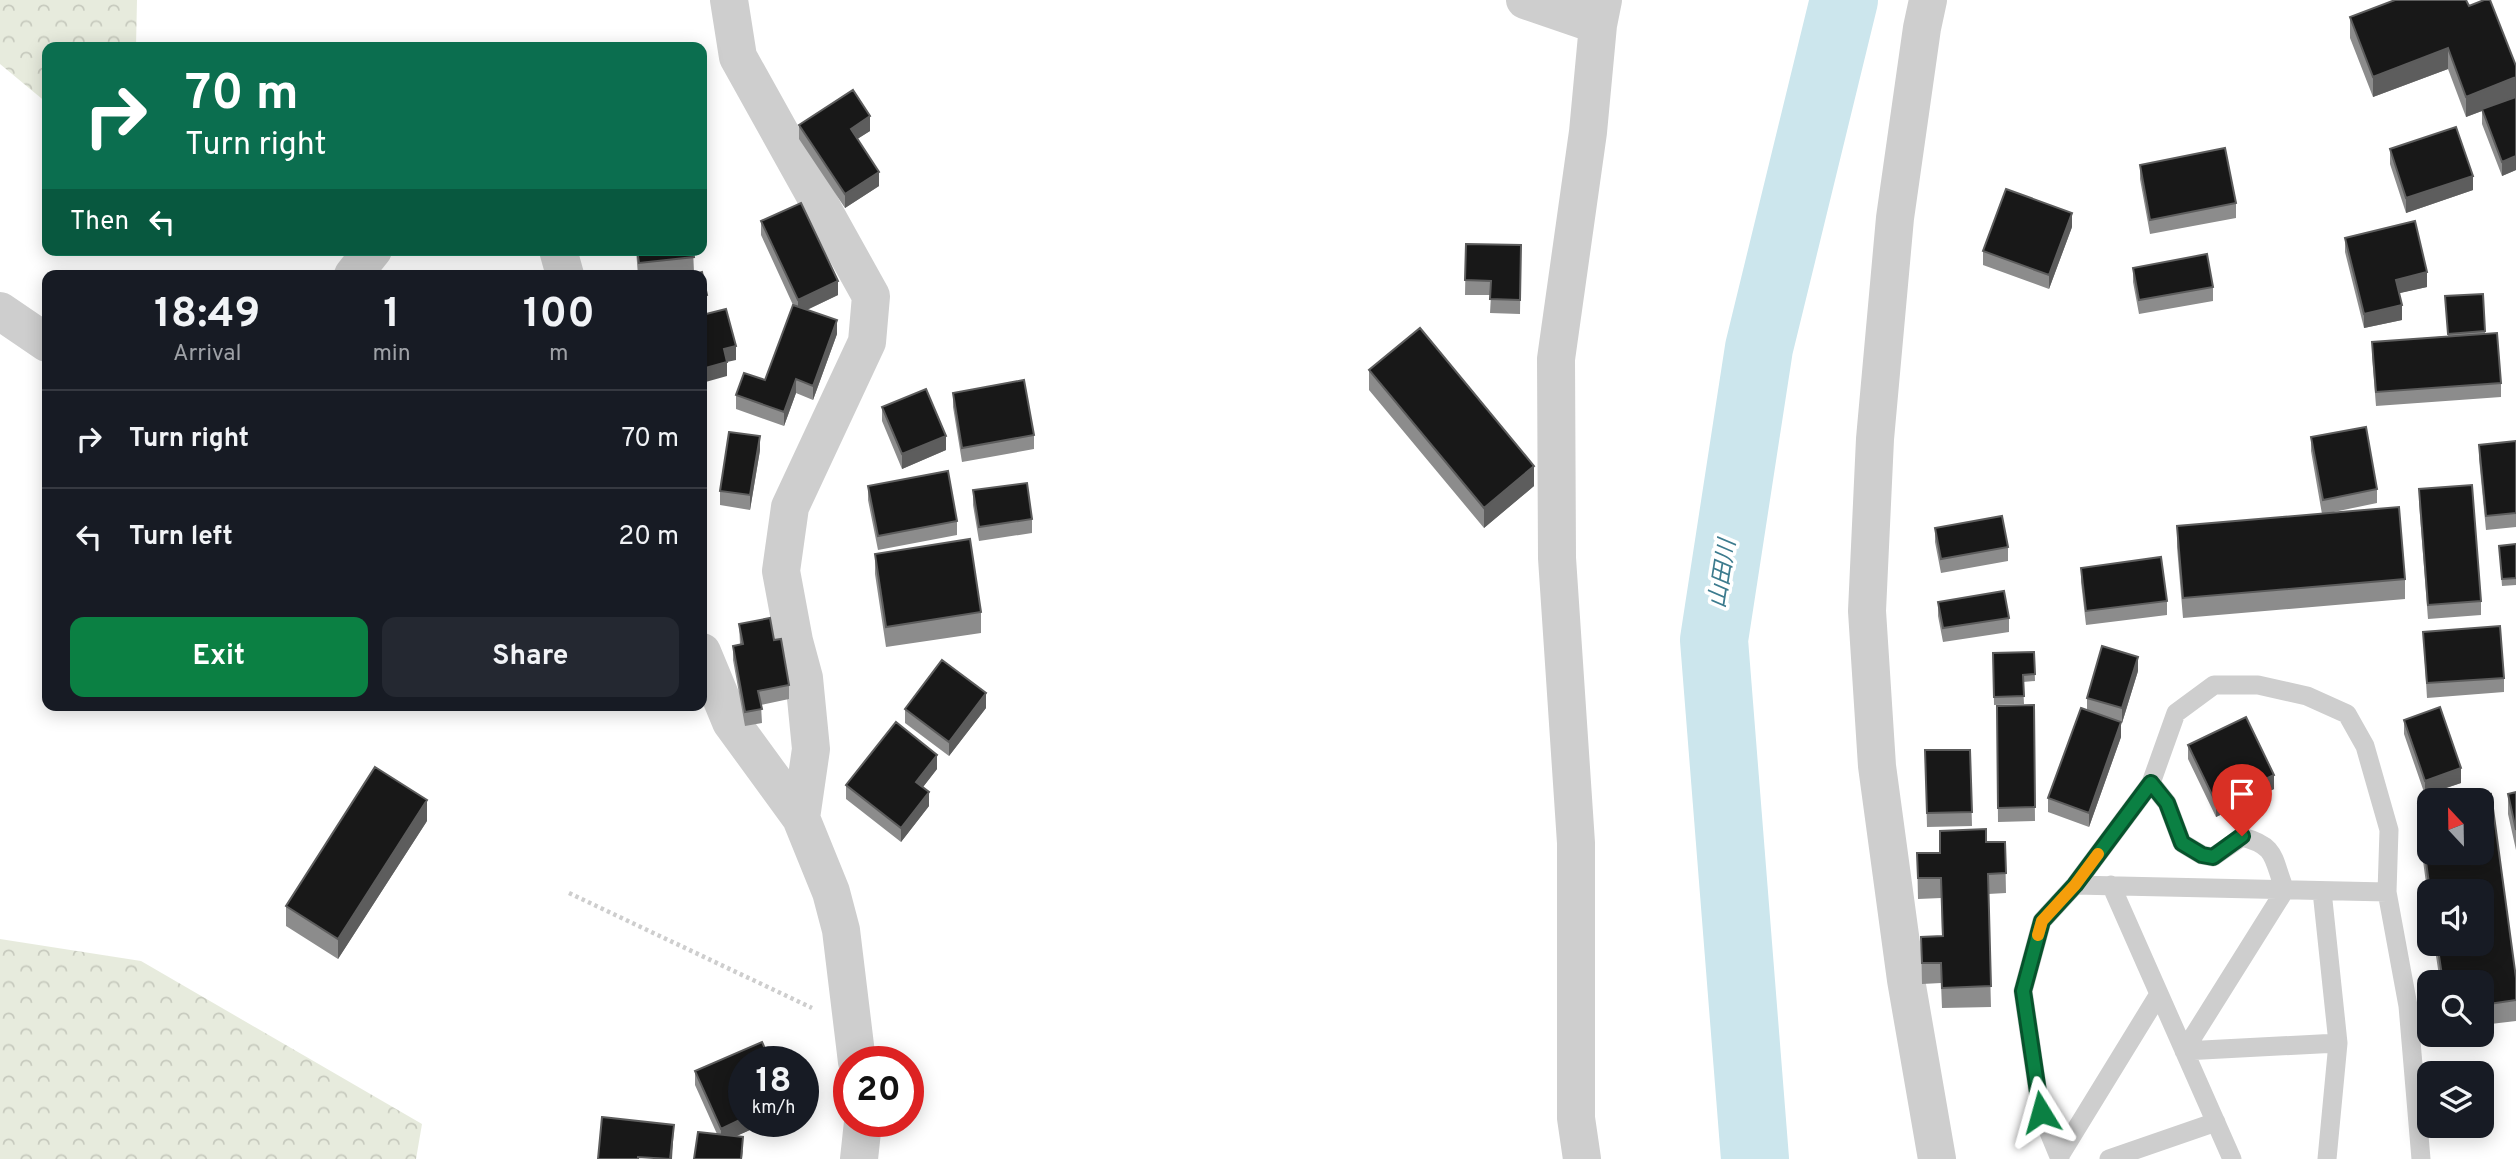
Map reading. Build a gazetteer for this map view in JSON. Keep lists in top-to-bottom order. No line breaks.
{"water":["山田川"],"north":"top","page":{"turn":["70 m","Turn right"],"then":"Then","eta":["18:49","Arrival","1","min","100","m"],"list":[{"name":"Turn right","value":"70 m"},{"name":"Turn left","value":"20 m"}],"buttons":["Exit","Share"],"speed":"18 km/h","limit":"20"}}
